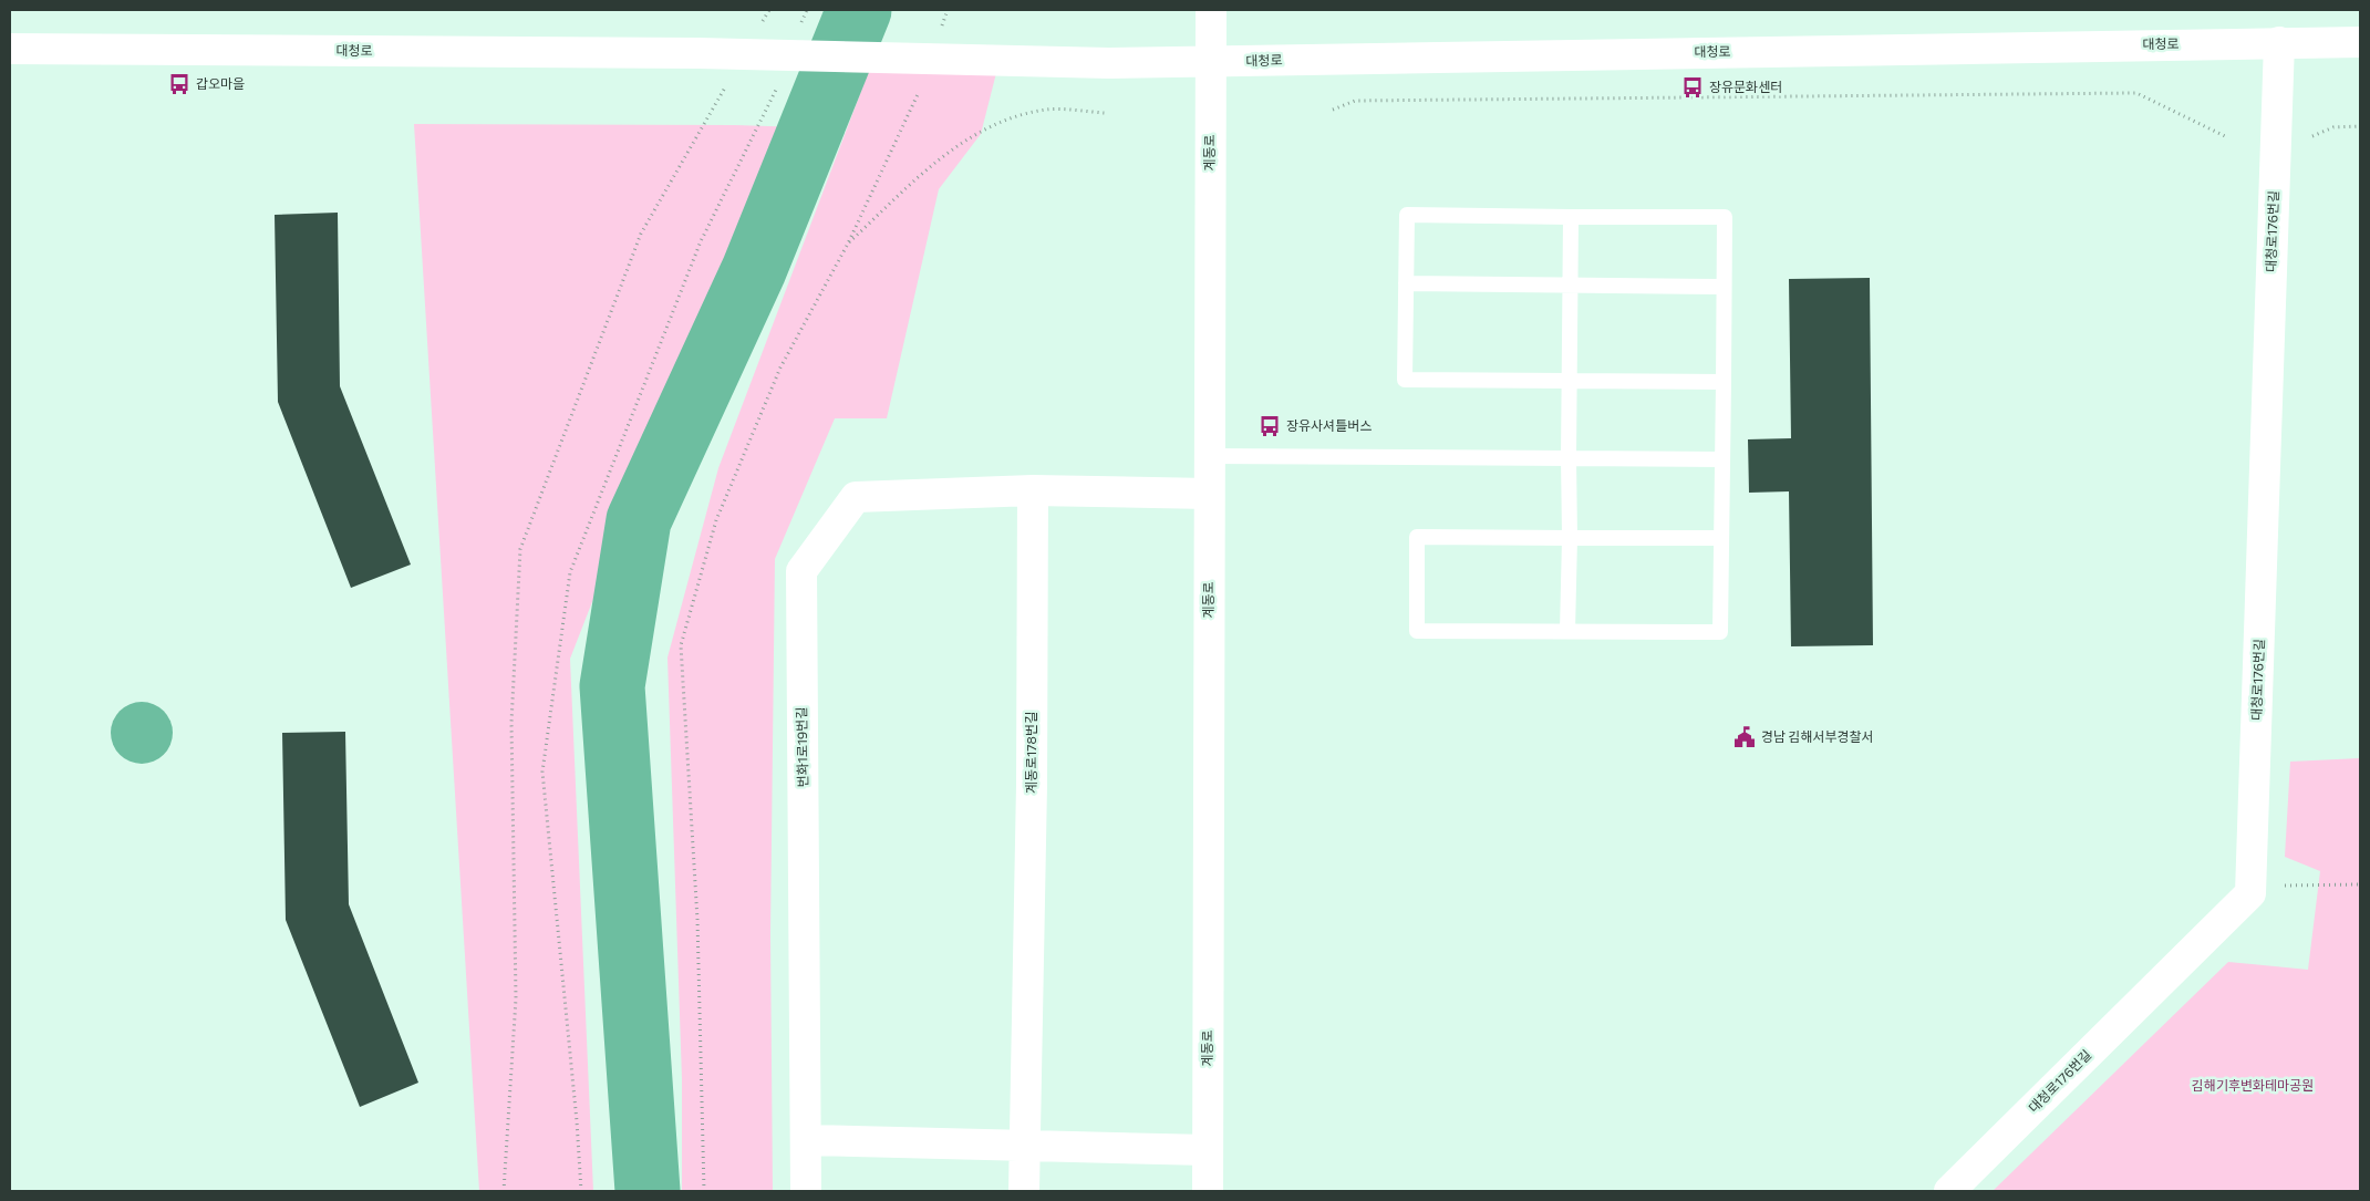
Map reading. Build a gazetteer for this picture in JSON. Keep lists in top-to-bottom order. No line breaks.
{"streets":{"street":["대청로","계동로","대청로176번길","번화1로19번길","계동로178번길"]},"crossings":[["대청로","계동로"],["대청로","대청로176번길"],["번화1로19번길","계동로178번길"]],"parks":["김해기후변화테마공원"],"places":{"bus stop":["갑오마을","장유문화센터","장유사셔틀버스"],"public building":["경남 김해서부경찰서"]}}
